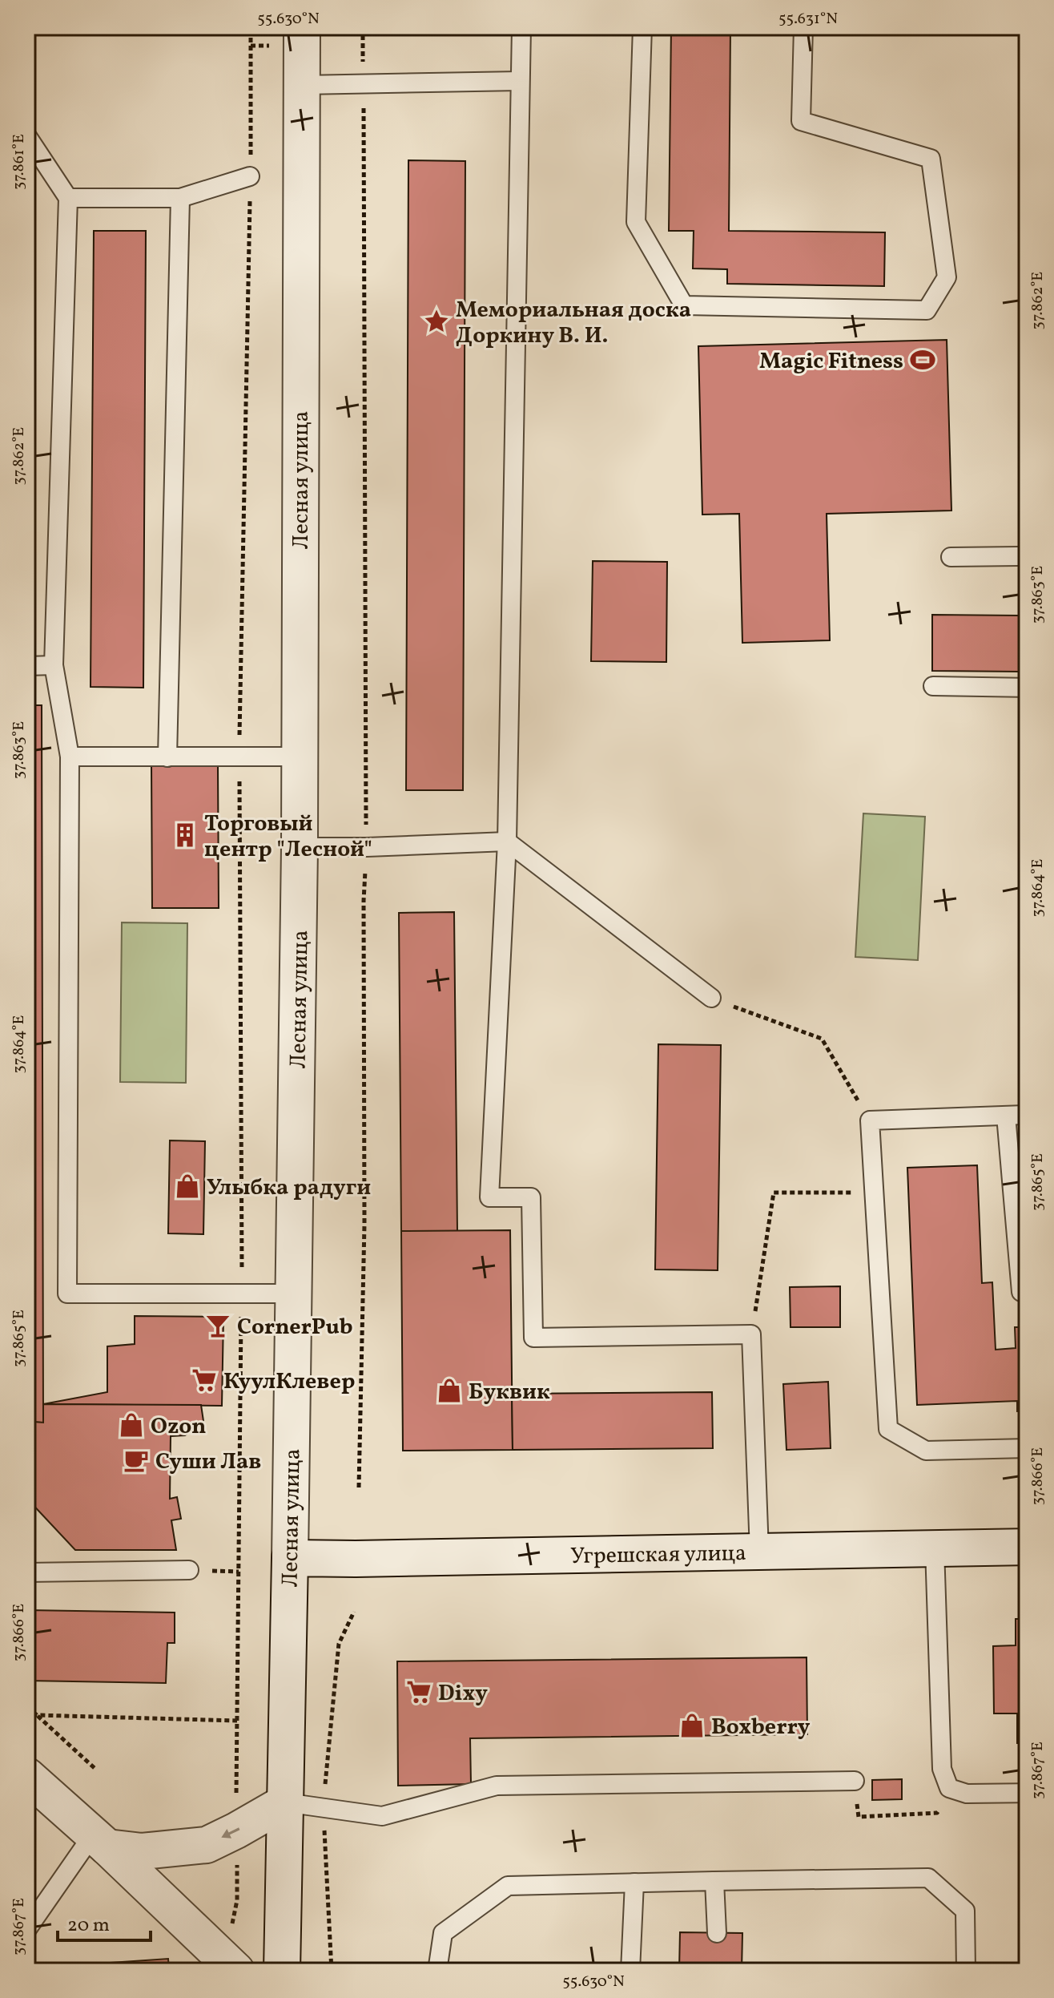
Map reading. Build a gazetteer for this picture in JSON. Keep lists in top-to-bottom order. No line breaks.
{"streets":{"street":["Лесная улица","Угрешская улица"]},"crossings":[["Лесная улица","Угрешская улица"]],"places":{"place":["Мемориальная доска Доркину В. И."],"sports":["Magic Fitness"],"building":["Торговый центр \"Лесной\""],"shop":["Улыбка радуги","Буквик","Ozon","Boxberry"],"bar":["CornerPub"],"supermarket":["КуулКлевер","Dixy"],"cafe":["Суши Лав"]},"scale_bar":"20 m","coordinates":["55.630°N","55.631°N","37.861°E","37.862°E","37.863°E","37.864°E","37.865°E","37.866°E","37.867°E"]}
